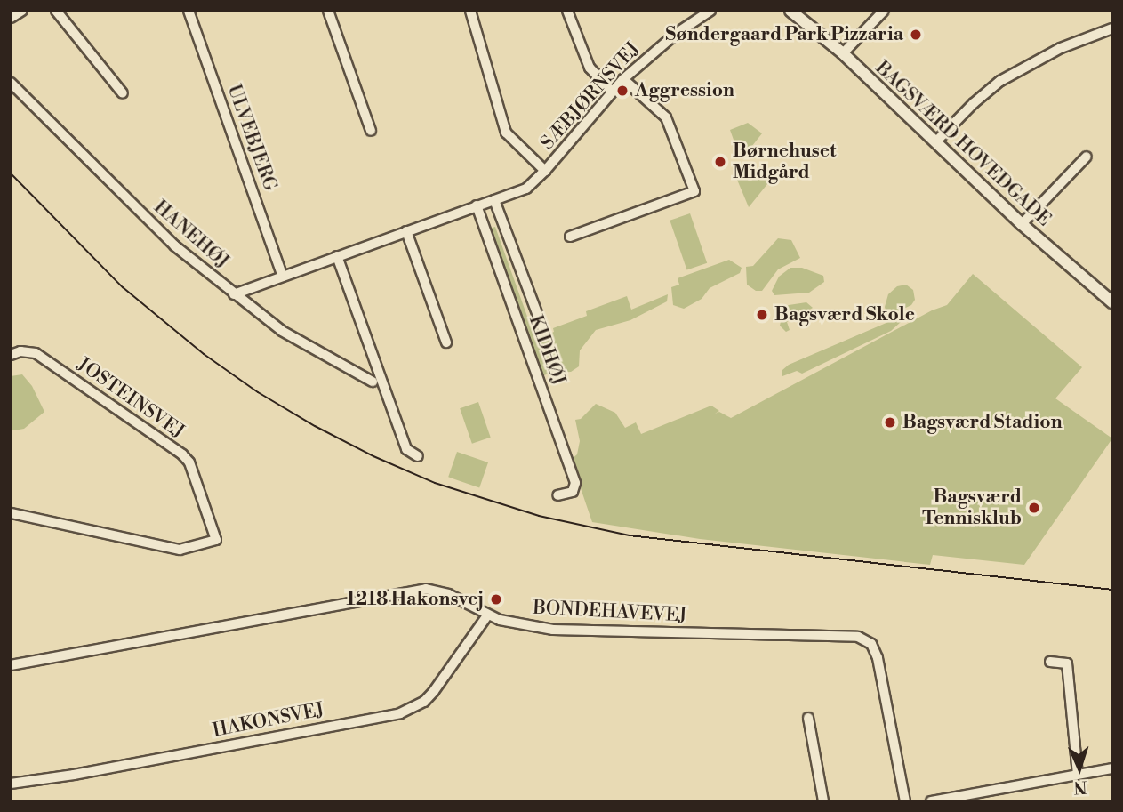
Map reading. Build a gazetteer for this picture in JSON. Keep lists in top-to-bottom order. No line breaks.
{"streets":{"street":["SÆBJØRNSVEJ","ULVEBJERG","BAGSVÆRD HOVEDGADE","HANEHØJ","KIDHØJ","JOSTEINSVEJ","BONDEHAVEVEJ","HAKONSVEJ"]},"crossings":[["SÆBJØRNSVEJ","ULVEBJERG"],["SÆBJØRNSVEJ","HANEHØJ"],["SÆBJØRNSVEJ","KIDHØJ"],["BONDEHAVEVEJ","HAKONSVEJ"]],"places":["Søndergaard Park Pizzaria","Aggression","Børnehuset Midgård","Bagsværd Skole","Bagsværd Stadion","Bagsværd Tennisklub","1218 Hakonsvej"],"north":"bottom"}
